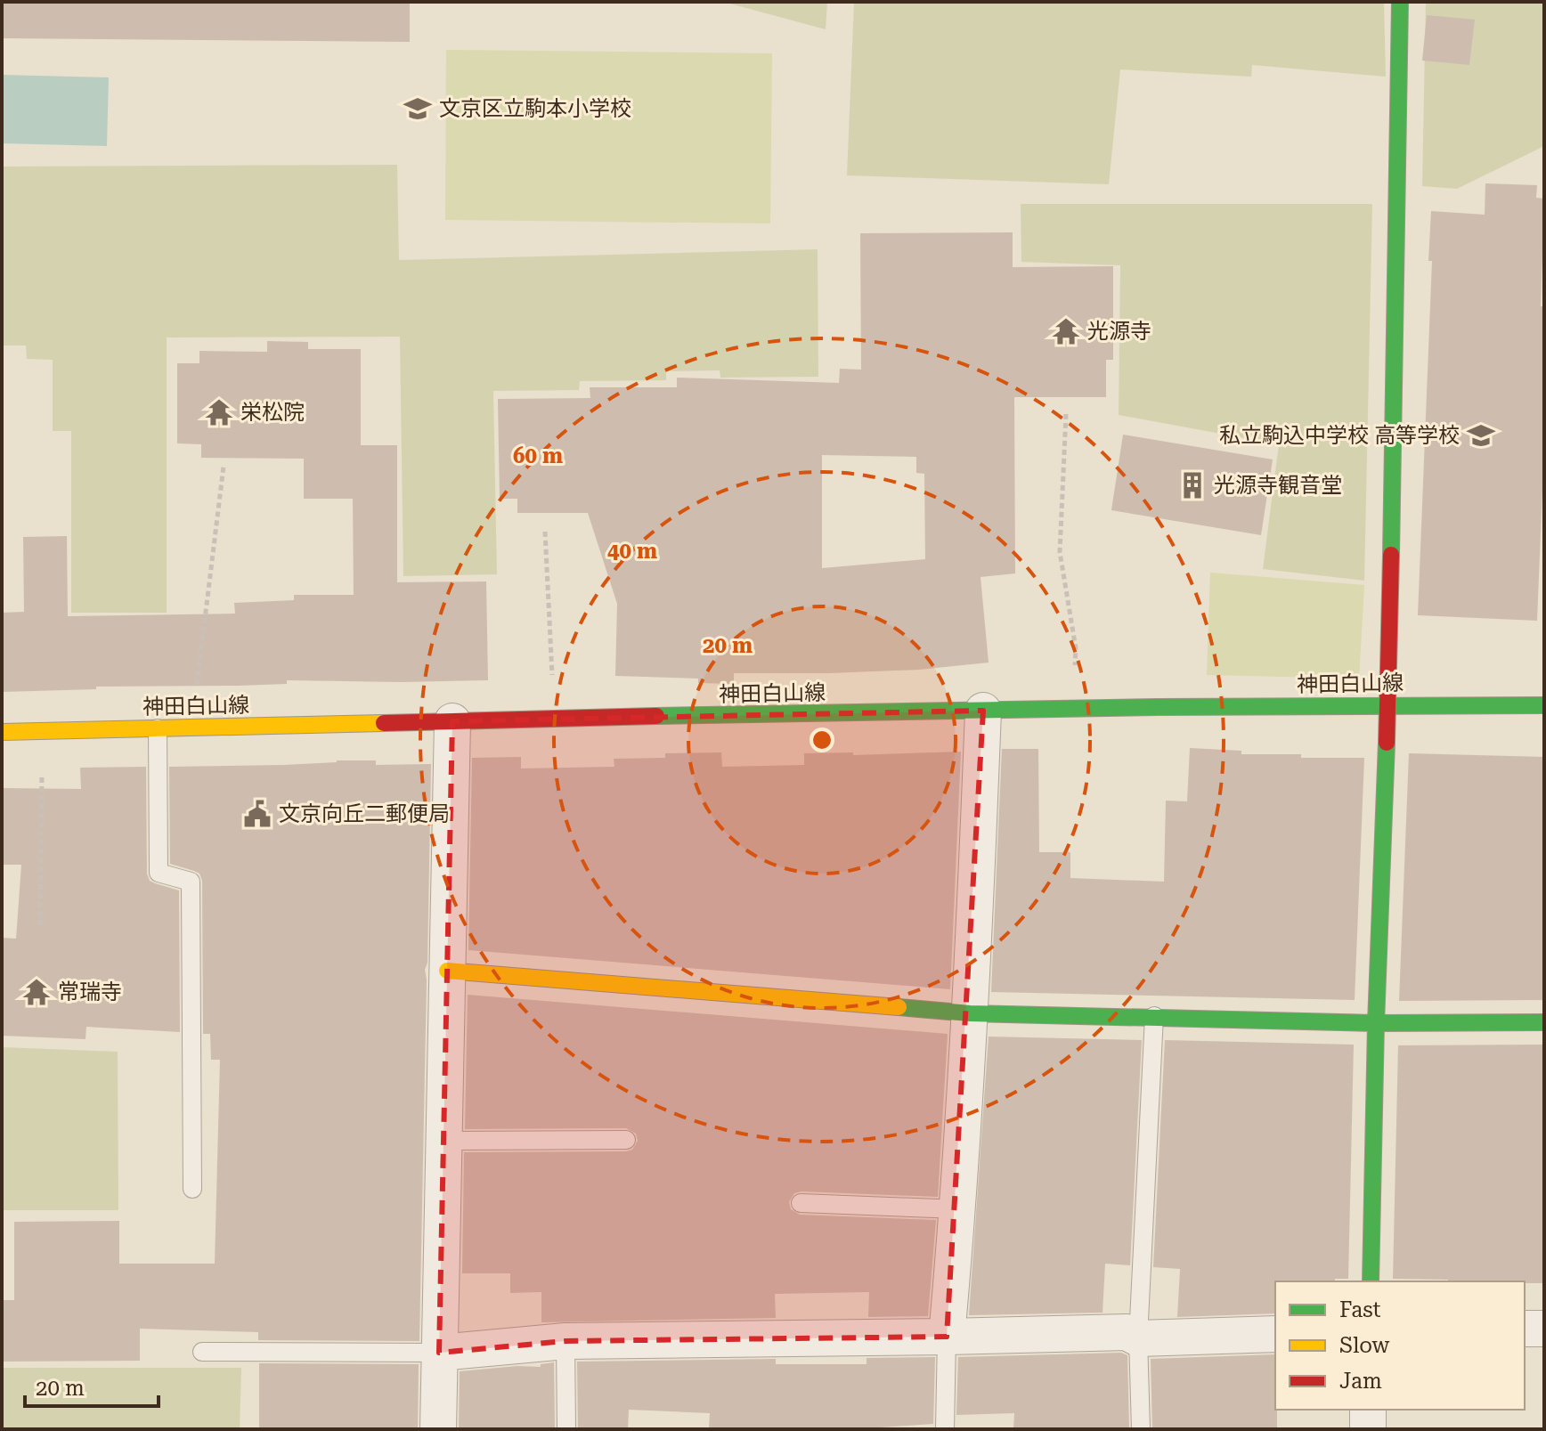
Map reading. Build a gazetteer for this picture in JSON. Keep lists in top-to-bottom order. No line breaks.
{"streets":{"street":["神田白山線"]},"places":{"school or university":["文京区立駒本小学校","私立駒込中学校 高等学校"],"temple":["光源寺","栄松院","常瑞寺"],"building":["光源寺観音堂"],"public building":["文京向丘二郵便局"]},"legend":["Fast","Slow","Jam"],"scale_bar":"20 m","rings":["60 m","40 m","20 m"]}
